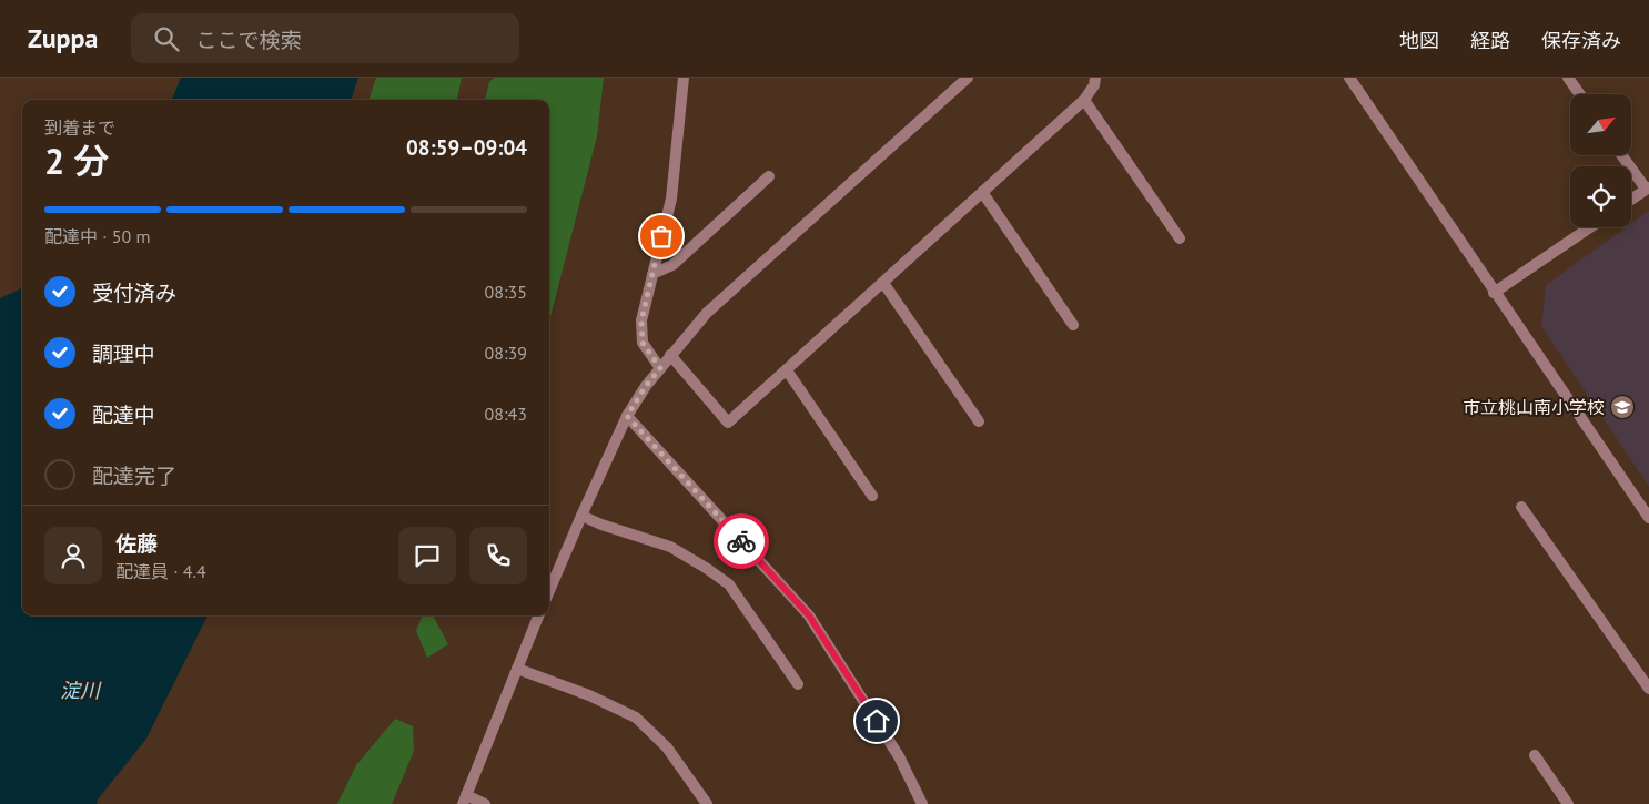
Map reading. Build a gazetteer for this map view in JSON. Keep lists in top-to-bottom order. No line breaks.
{"water":["淀川"],"places":{"school or university":["市立桃山南小学校"]},"north":"top right","page":{"header":"Zuppa","search":"ここで検索","nav":["地図","経路","保存済み"],"heading":["2 分","到着まで","08:59–09:04"],"panel":["佐藤","配達員 · 4.4"],"bar":"配達中 · 50 m","list":[["受付済み","08:35"],["調理中","08:39"],["配達中","08:43"],"配達完了"]}}
